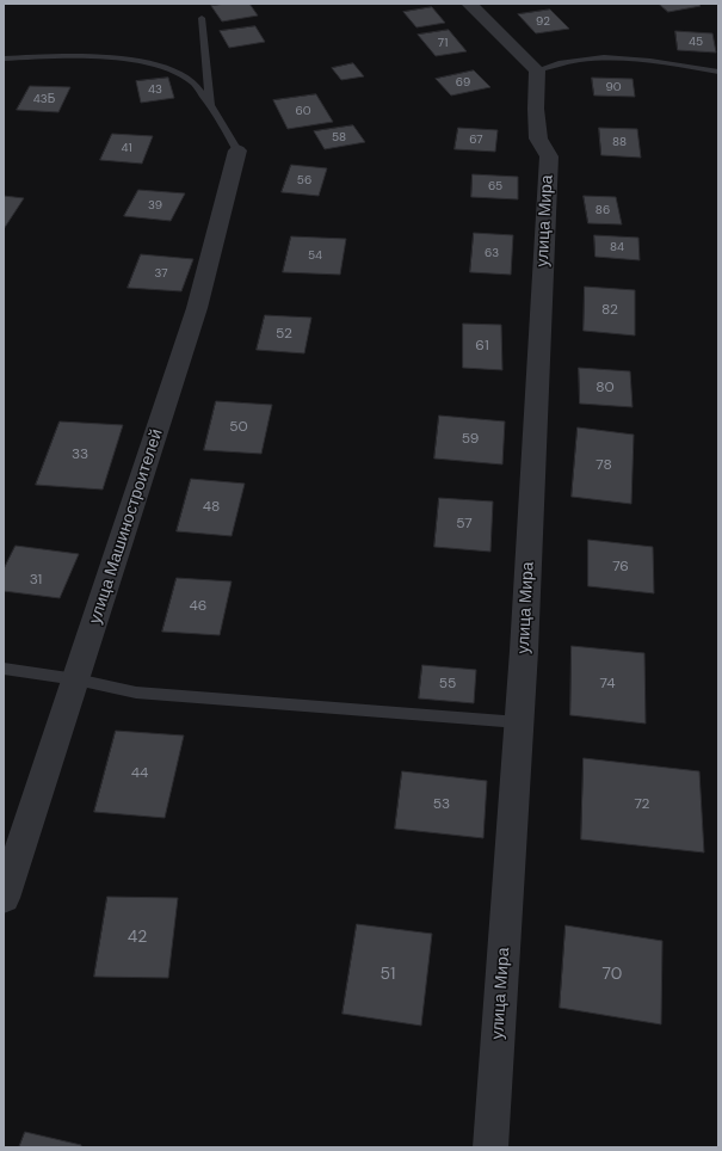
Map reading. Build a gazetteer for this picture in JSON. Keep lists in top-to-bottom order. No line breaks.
{"streets":{"street":["улица Мира","улица Машиностроителей"]},"house_numbers":["92","45","71","69","90","43","43Б","60","58","67","88","41","56","65","39","86","84","63","54","37","82","52","61","80","50","59","33","78","48","57","76","31","46","55","74","44","53","72","42","51","70"]}
